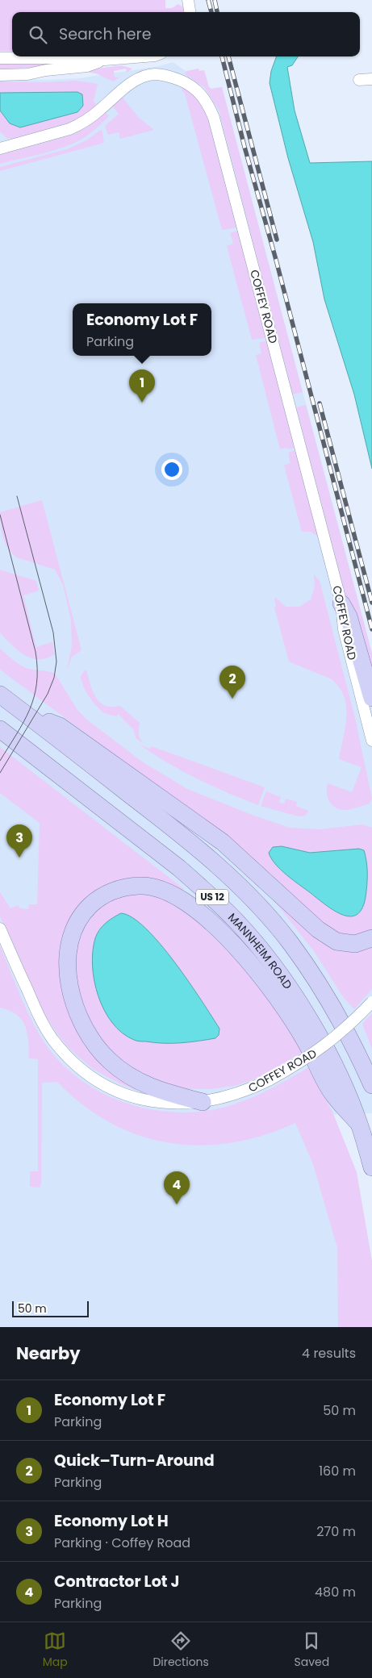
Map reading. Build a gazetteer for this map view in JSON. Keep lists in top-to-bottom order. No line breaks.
{"streets":{"main road":["US 12","MANNHEIM ROAD"],"street":["COFFEY ROAD"]},"scale_bar":"50 m","page":{"search":"Search here","popup":["Economy Lot F","Parking"],"pins":["1","2","3","4"],"scale":"50 m","heading":["Nearby","4 results"],"list":[{"mark":"1","name":"Economy Lot F","note":"Parking","value":"50 m"},{"mark":"2","name":"Quick–Turn-Around","note":"Parking","value":"160 m"},{"mark":"3","name":"Economy Lot H","note":"Parking · Coffey Road","value":"270 m"},{"mark":"4","name":"Contractor Lot J","note":"Parking","value":"480 m"}],"nav":["Map","Directions","Saved"]}}
